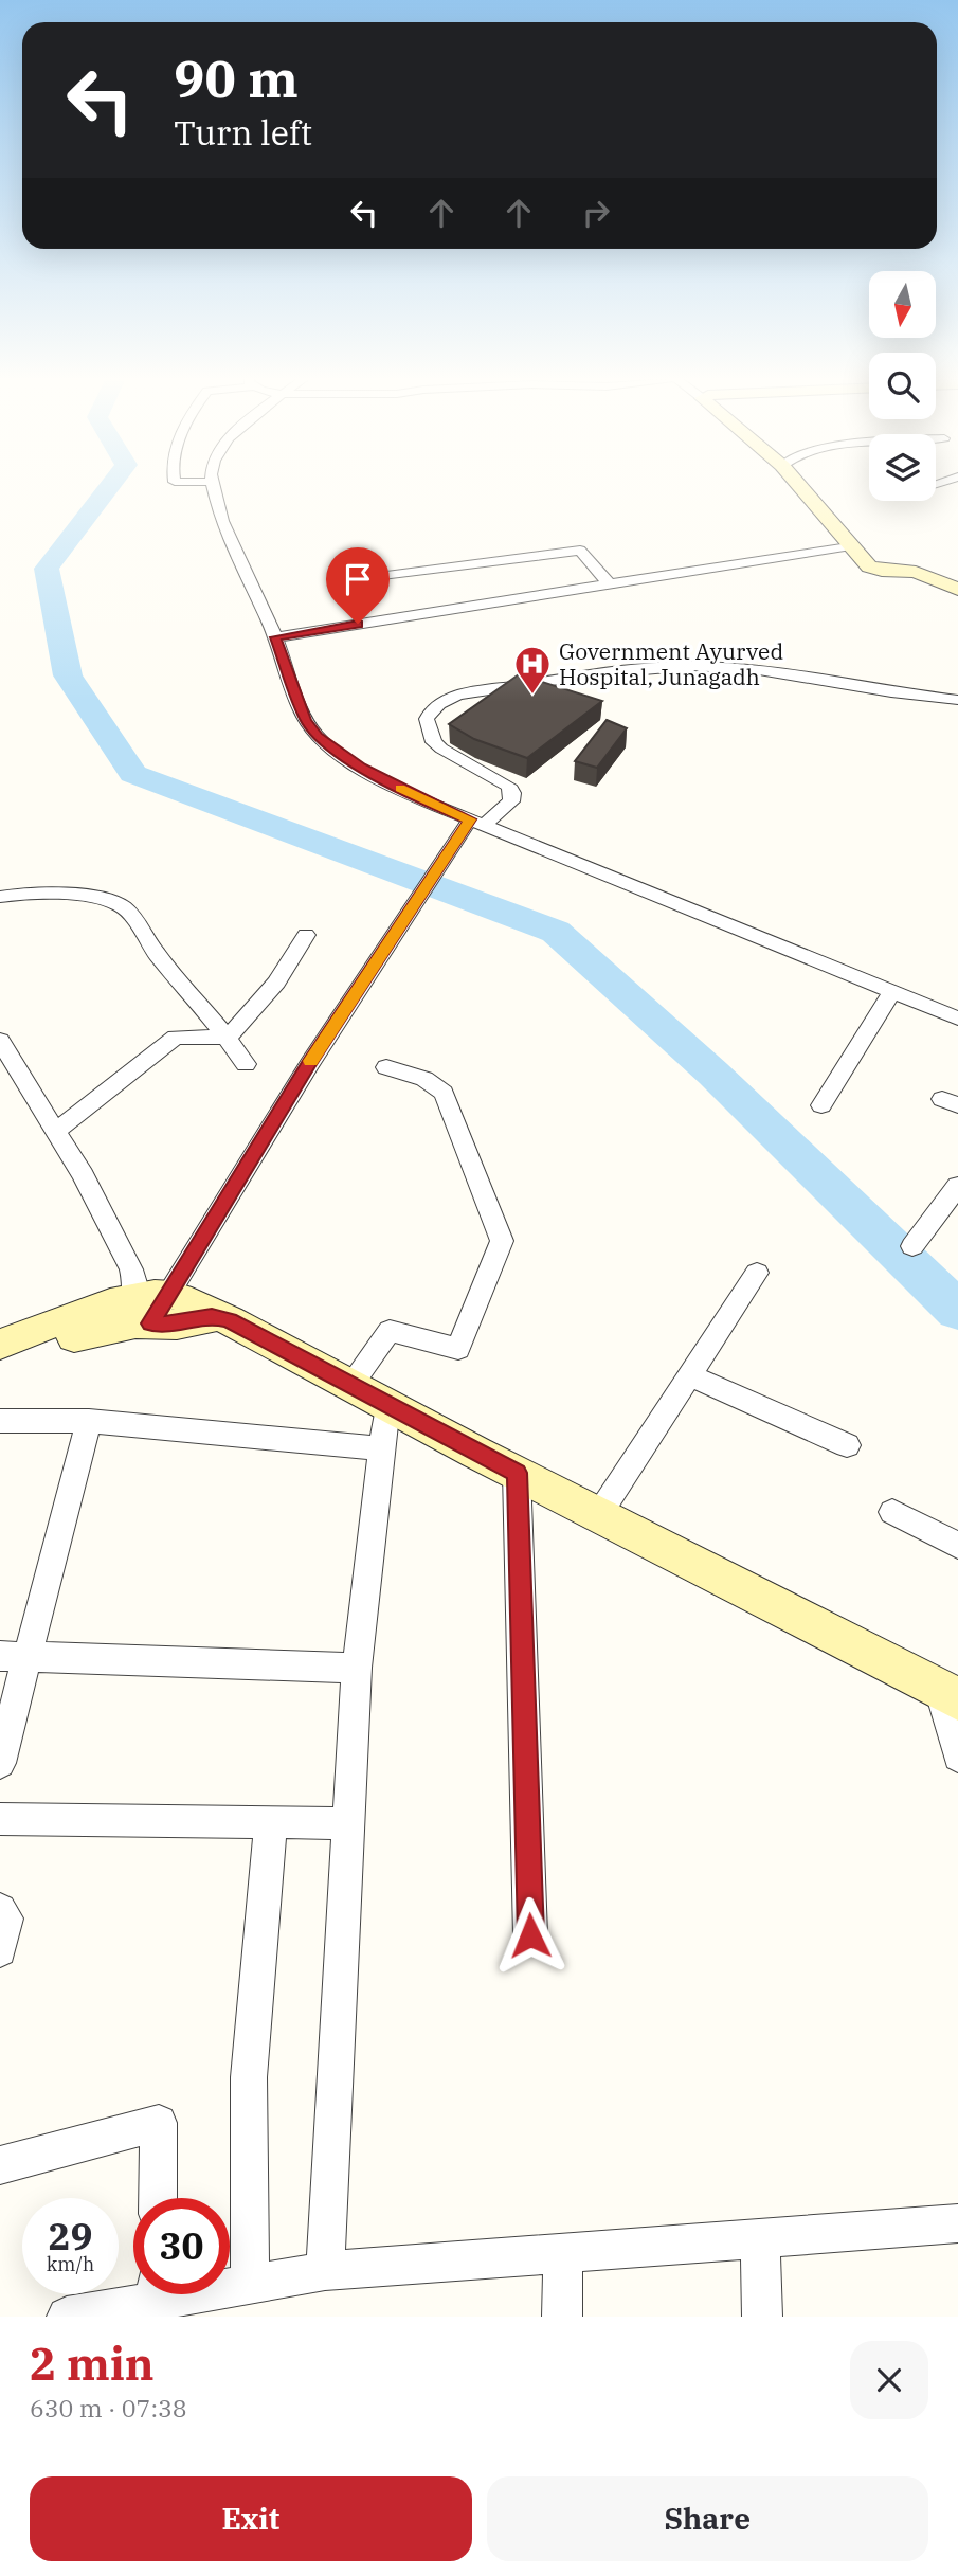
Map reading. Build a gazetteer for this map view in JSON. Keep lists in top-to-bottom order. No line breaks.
{"places":{"hospital":["Government Ayurved Hospital, Junagadh"]},"north":"bottom","page":{"turn":["90 m","Turn left"],"speed":"29 km/h","limit":"30","heading":["2 min","630 m · 07:38"],"buttons":["Exit","Share"]}}
